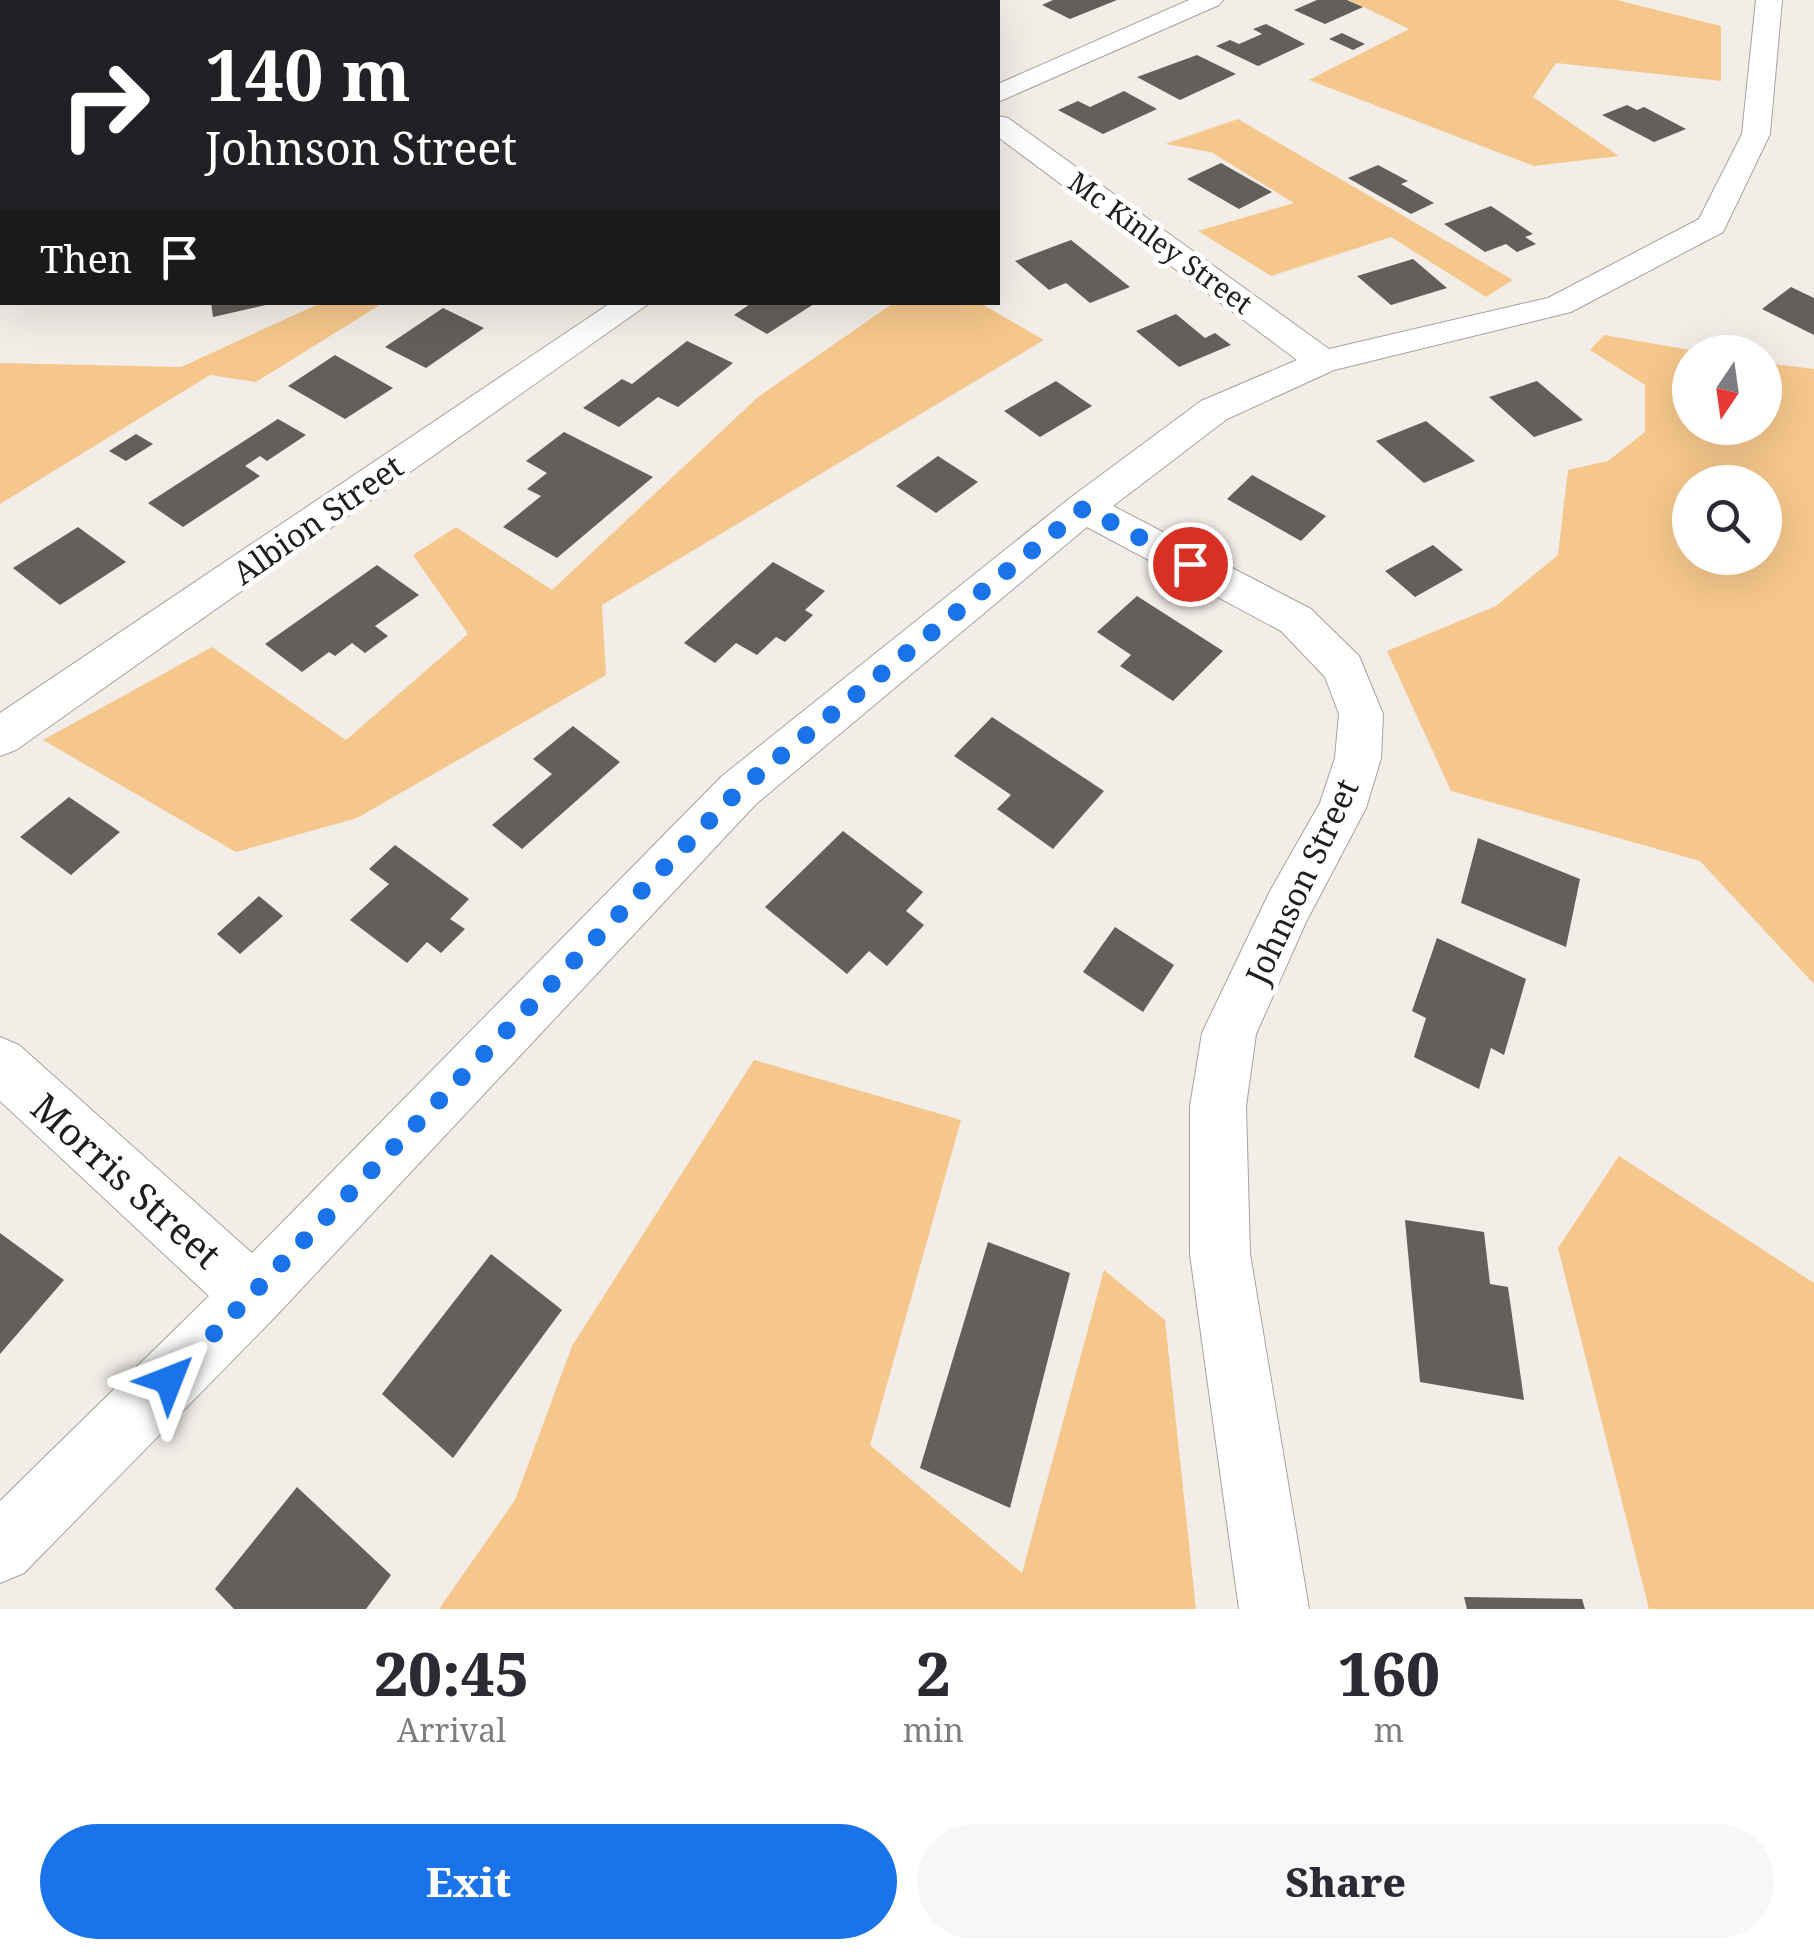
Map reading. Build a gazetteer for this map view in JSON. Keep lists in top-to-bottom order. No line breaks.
{"streets":{"street":["Mc Kinley Street","Albion Street","Johnson Street","Morris Street"]},"north":"bottom","page":{"turn":["140 m","Johnson Street"],"then":"Then","eta":["20:45","Arrival","2","min","160","m"],"buttons":["Exit","Share"]}}
